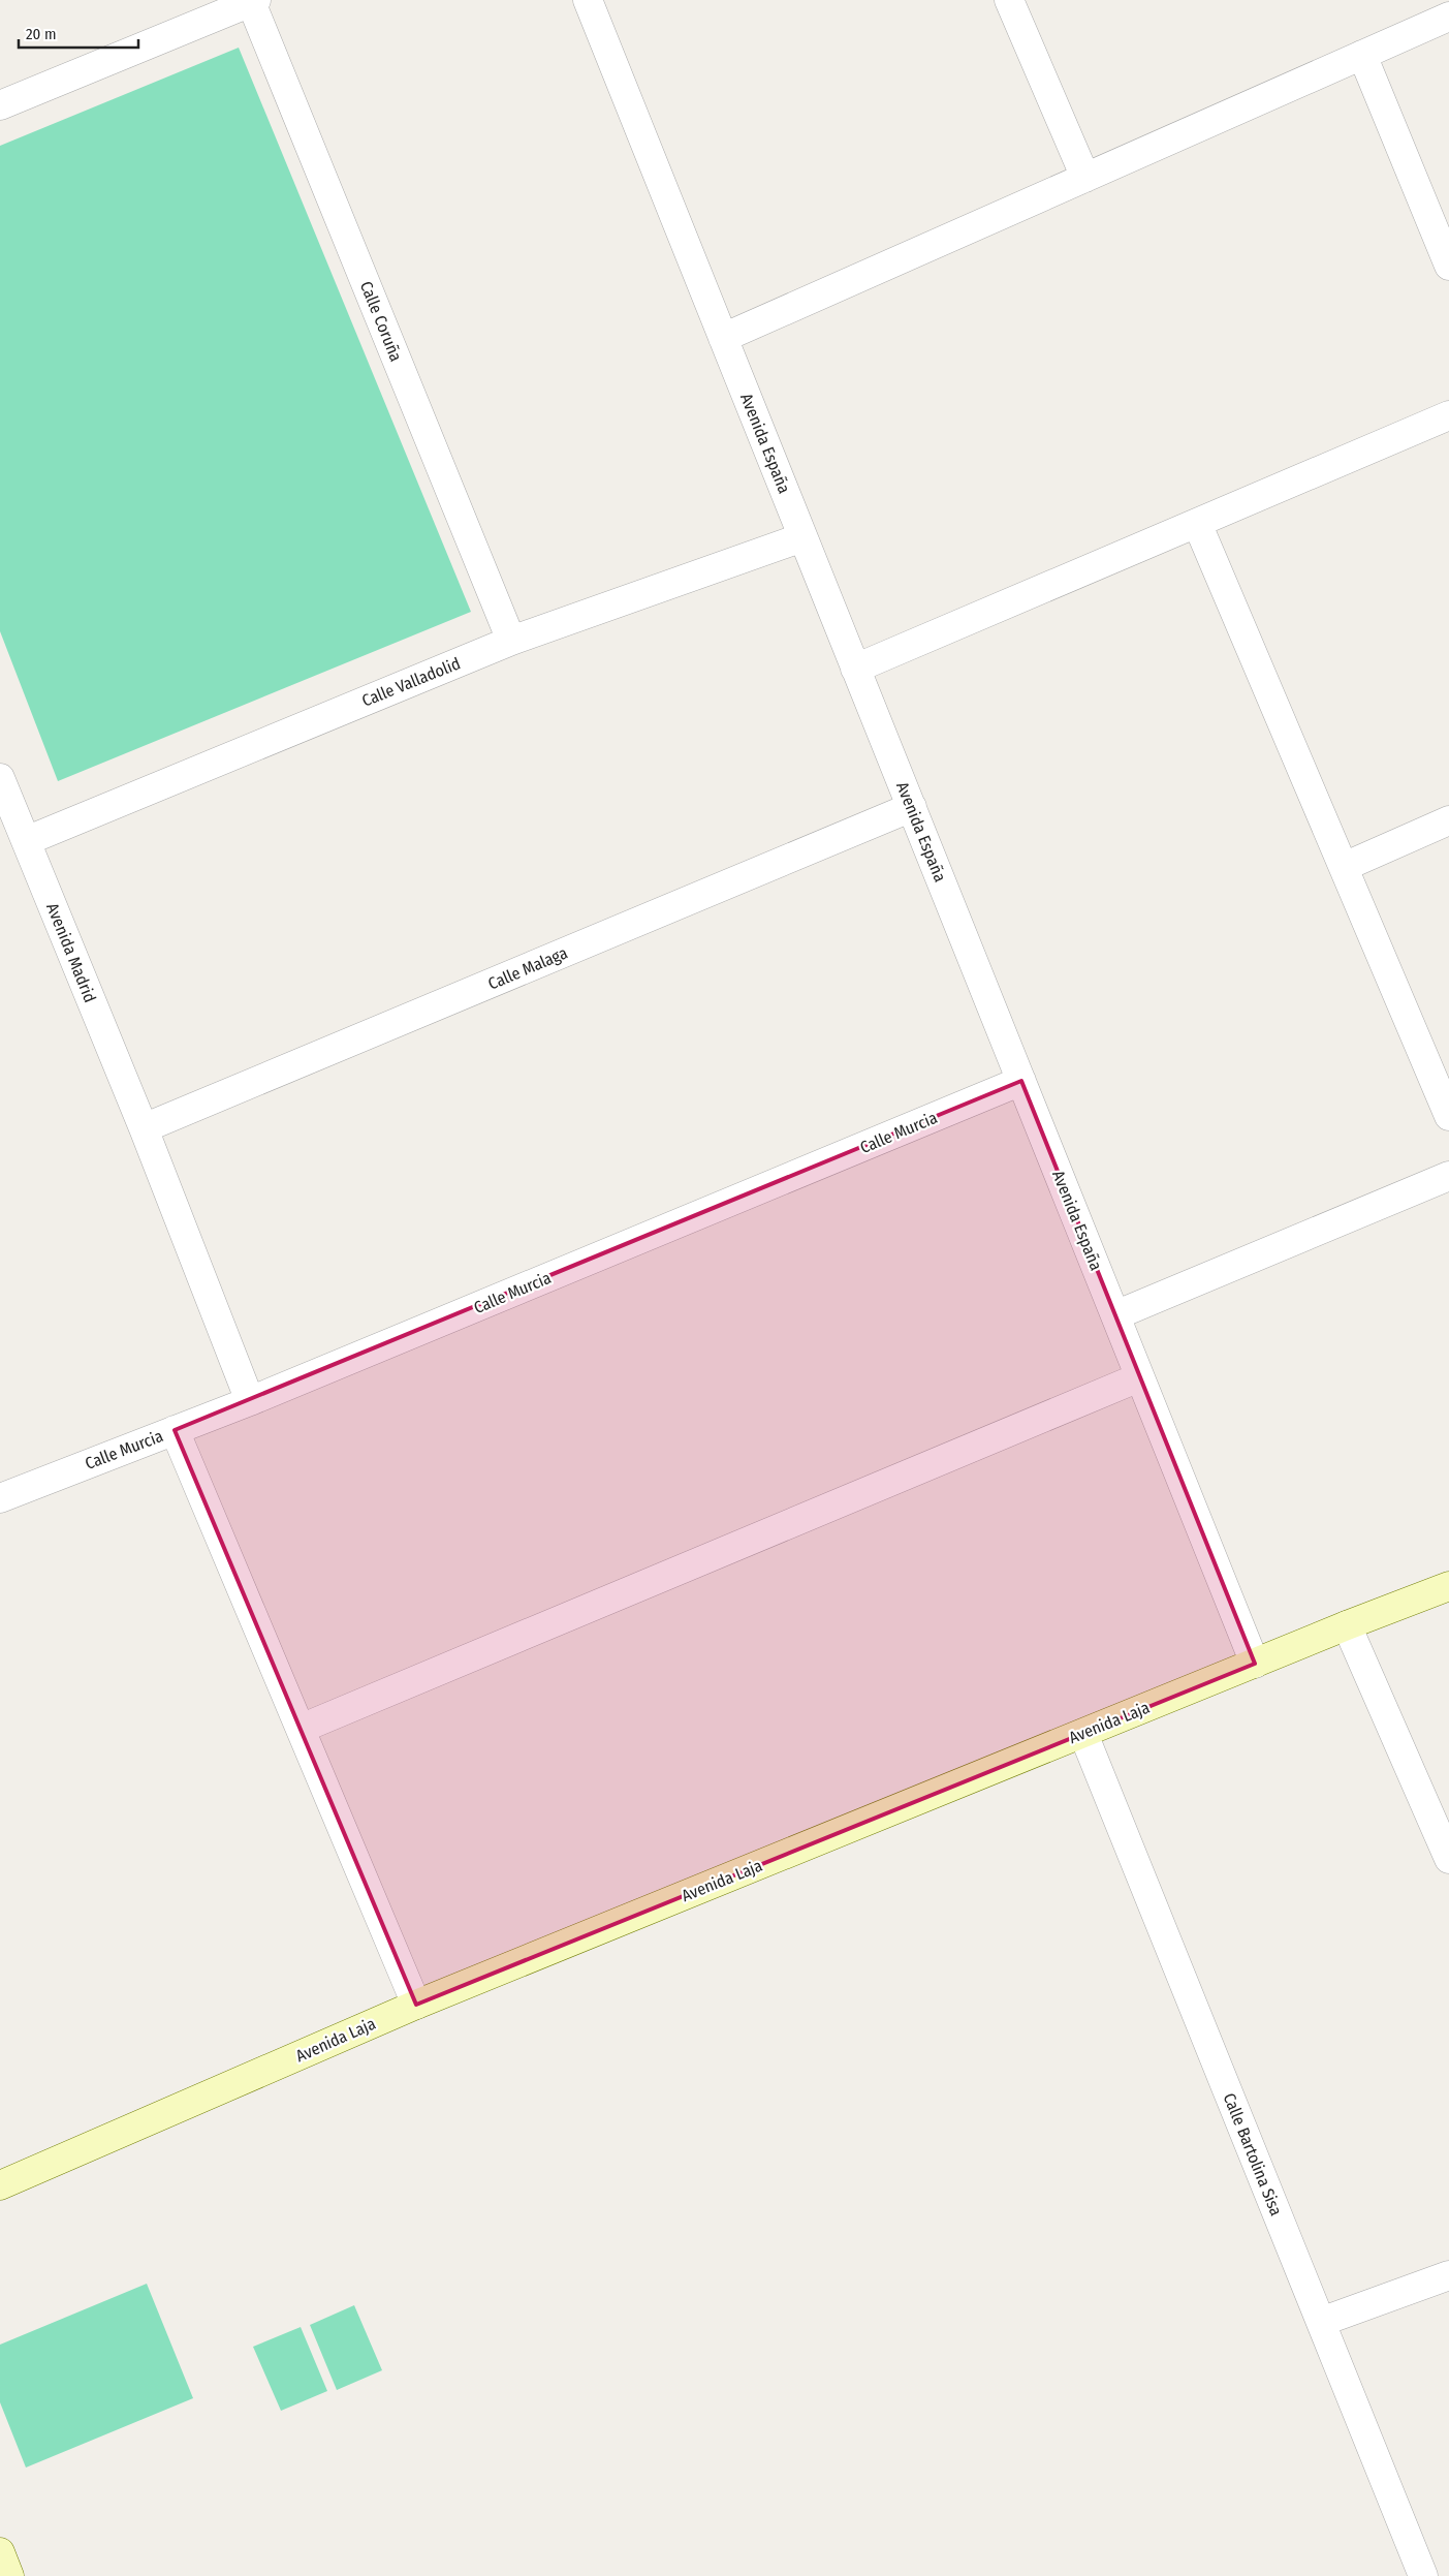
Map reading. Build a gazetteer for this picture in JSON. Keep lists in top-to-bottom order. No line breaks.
{"streets":{"street":["Calle Coruña","Avenida España","Calle Valladolid","Avenida Madrid","Calle Malaga","Calle Murcia","Avenida Laja","Calle Bartolina Sisa"]},"crossings":[["Calle Coruña","Calle Valladolid"],["Avenida España","Calle Valladolid"],["Avenida España","Calle Malaga"],["Avenida España","Calle Murcia"],["Avenida España","Avenida Laja"],["Calle Valladolid","Avenida Madrid"],["Avenida Madrid","Calle Malaga"],["Avenida Madrid","Calle Murcia"],["Avenida Laja","Calle Bartolina Sisa"]],"scale_bar":"20 m"}
